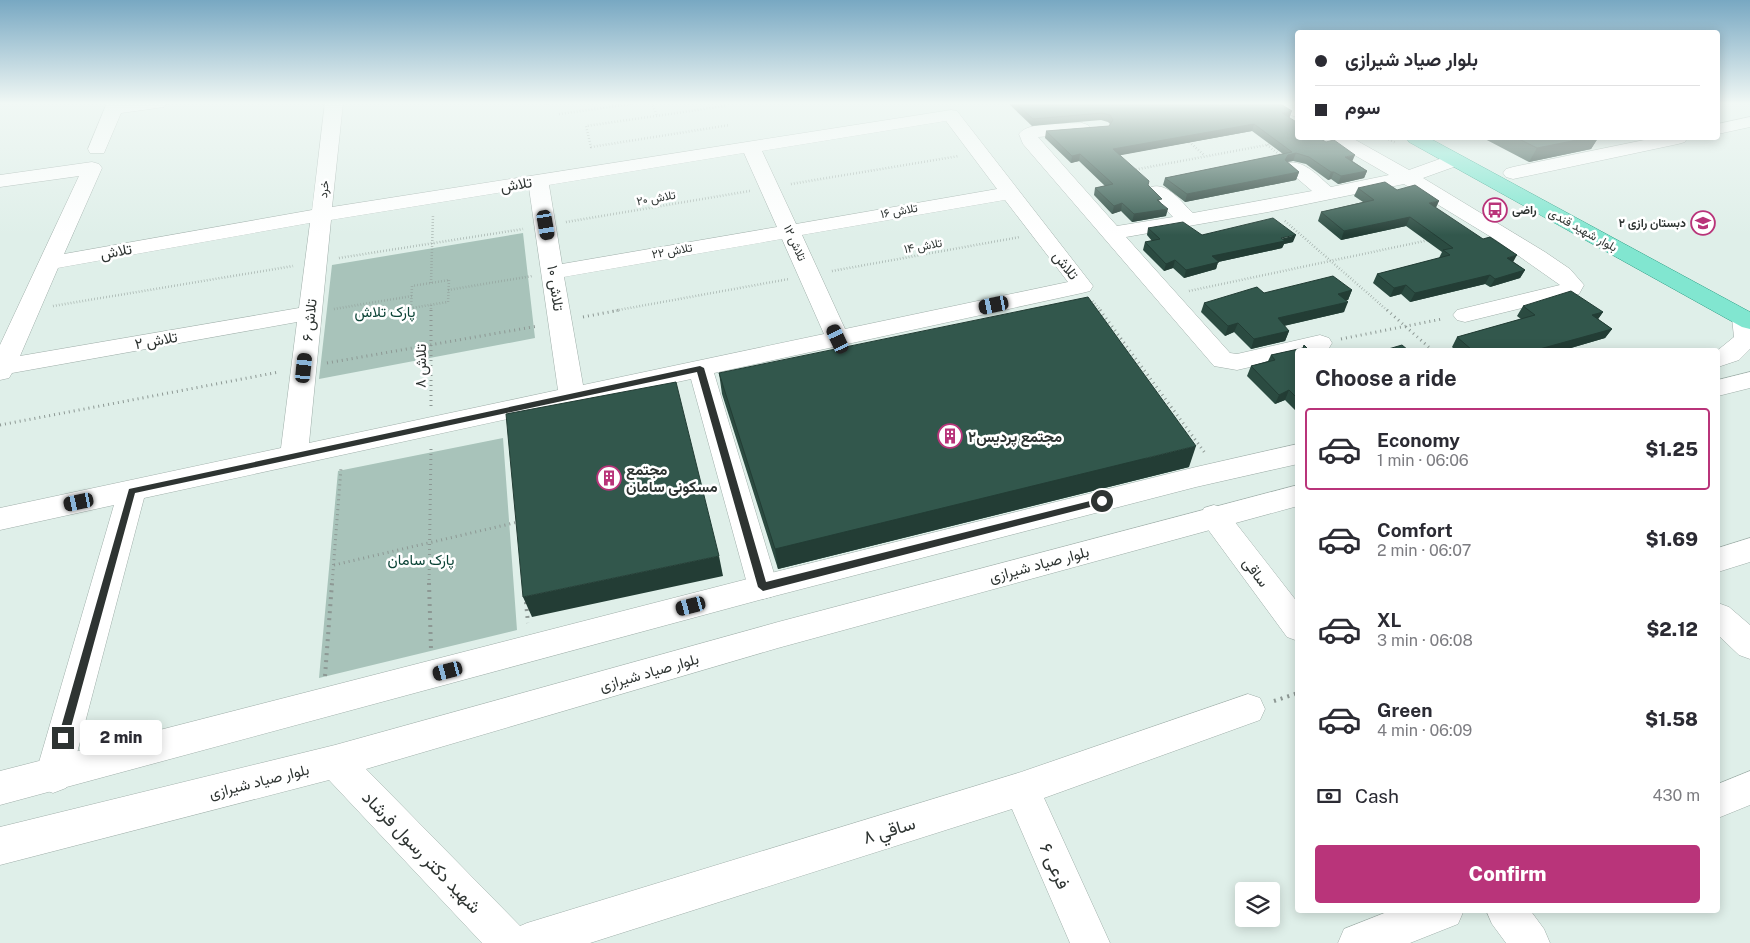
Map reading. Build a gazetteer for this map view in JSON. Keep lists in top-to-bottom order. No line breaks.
{"streets":{"main road":["بلوار شهید قندی"],"street":["تلاش","خرد","تلاش ۱۶","تلاش ۱۲","تلاش ۲۲","تلاش ۱۰","تلاش ۶","تلاش ۲","بلوار صیاد شیرازی","ساقی","ساقي ۸","شهید دکتر رسول فرشاد","فرعی ۶"],"path":["تلاش ۲۰","تلاش ۱۴","تلاش ۸"]},"crossings":[["تلاش","خرد"],["تلاش","تلاش ۲۰"],["تلاش","تلاش ۱۶"],["تلاش","تلاش ۱۲"],["تلاش","تلاش ۱۴"],["تلاش","تلاش ۱۰"],["تلاش","تلاش ۶"],["تلاش","تلاش ۸"],["خرد","تلاش ۶"],["تلاش ۲۰","تلاش ۱۲"],["تلاش ۲۰","تلاش ۱۰"],["تلاش ۲۰","تلاش ۶"],["تلاش ۱۶","تلاش ۱۲"],["تلاش ۱۶","تلاش ۲۲"],["تلاش ۱۲","تلاش ۱۴"],["تلاش ۱۲","تلاش ۲۲"],["تلاش ۱۴","تلاش ۱۰"],["تلاش ۱۴","تلاش ۶"],["تلاش ۱۴","تلاش ۸"],["تلاش ۲۲","تلاش ۱۰"],["تلاش ۶","تلاش ۲"],["بلوار صیاد شیرازی","ساقی"],["بلوار صیاد شیرازی","شهید دکتر رسول فرشاد"],["ساقي ۸","فرعی ۶"]],"parks":["پارک تلاش","پارک سامان"],"places":{"bus stop":["راضی"],"school or university":["دبستان رازی ۲"],"building":["مجتمع پردیس۲","مجتمع مسکونی سامان"]},"page":{"banner":["بلوار صیاد شیرازی","سوم"],"heading":"Choose a ride","list":[{"name":"Economy","note":"1 min · 06:06","value":"$1.25"},{"name":"Comfort","note":"2 min · 06:07","value":"$1.69"},{"name":"XL","note":"3 min · 06:08","value":"$2.12"},{"name":"Green","note":"4 min · 06:09","value":"$1.58"}],"bubble":"2 min","pay":["Cash","430 m"],"buttons":"Confirm"}}
